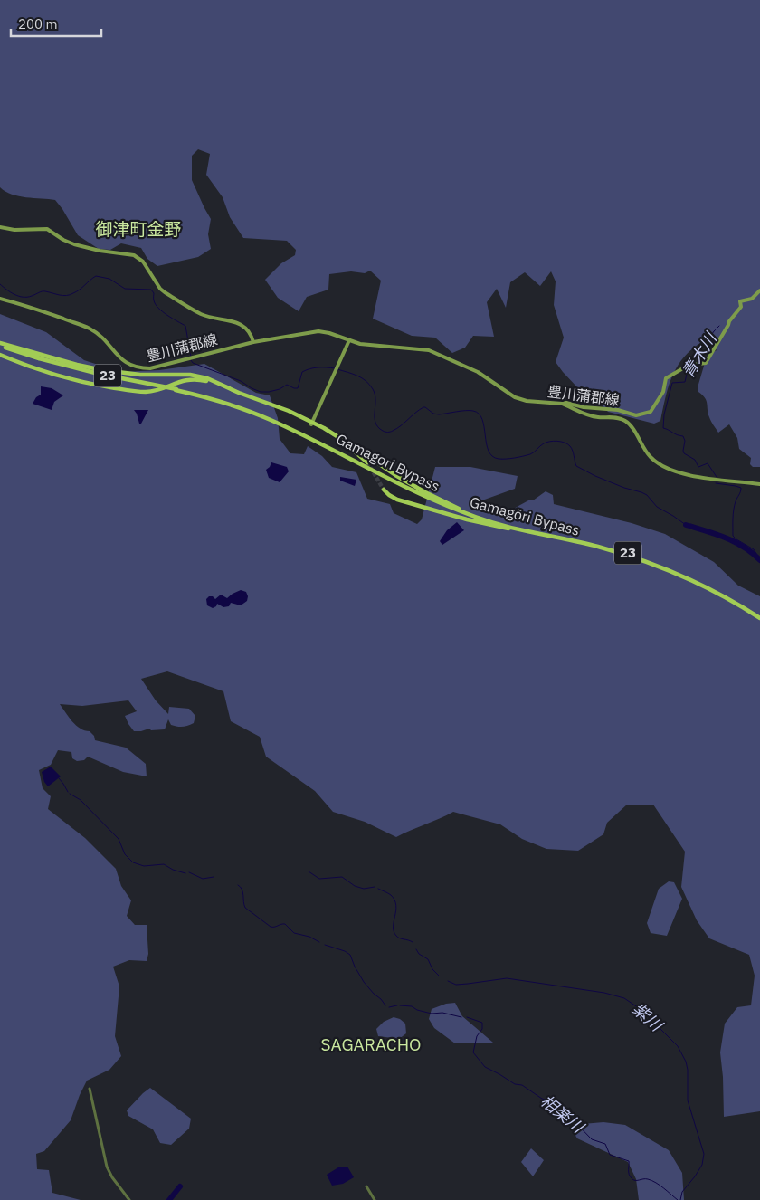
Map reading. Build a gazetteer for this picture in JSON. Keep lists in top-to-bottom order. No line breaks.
{"streets":{"highway":["23","Gamagōri Bypass"],"main road":["豊川蒲郡線"]},"crossings":[["23","Gamagōri Bypass"]],"districts":["御津町金野","SAGARACHO"],"water":["青木川","紫川","相楽川"],"scale_bar":"200 m"}
